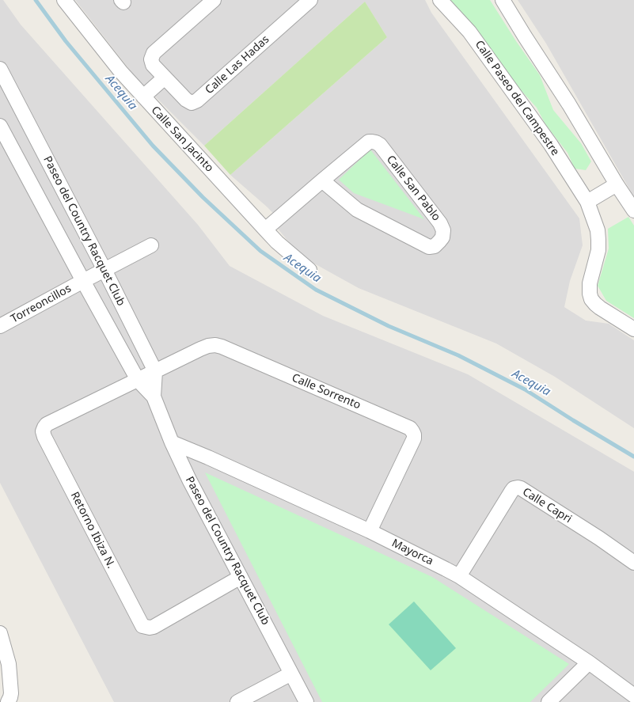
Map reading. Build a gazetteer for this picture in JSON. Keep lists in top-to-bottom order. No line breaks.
{"streets":{"street":["Calle Las Hadas","Calle Paseo del Campestre","Calle San Jacinto","Calle San Pablo","Paseo del Country Racquet Club","Torreoncillos","Calle Sorrento","Calle Capri","Retorno Ibiza N.","Mayorca"]},"crossings":[["Calle San Jacinto","Calle San Pablo"],["Paseo del Country Racquet Club","Torreoncillos"],["Paseo del Country Racquet Club","Calle Sorrento"],["Paseo del Country Racquet Club","Retorno Ibiza N."],["Paseo del Country Racquet Club","Mayorca"],["Calle Sorrento","Retorno Ibiza N."],["Calle Sorrento","Mayorca"],["Calle Capri","Mayorca"]],"water":["Acequia"]}
